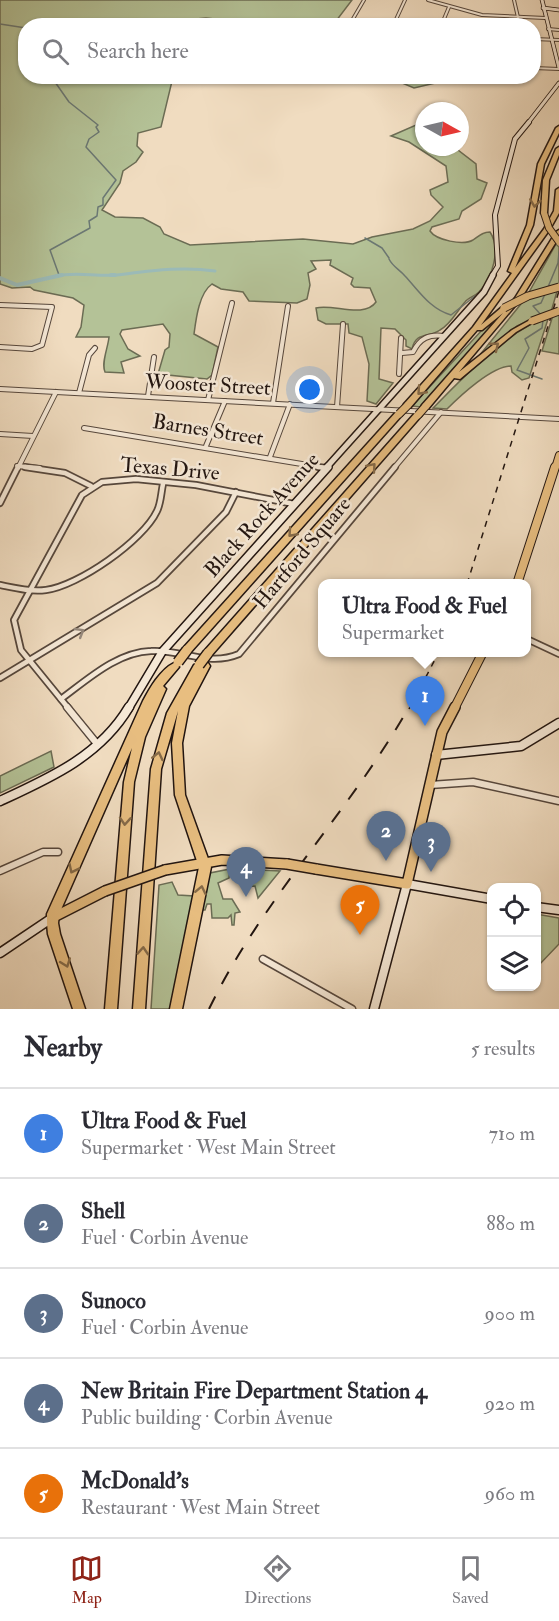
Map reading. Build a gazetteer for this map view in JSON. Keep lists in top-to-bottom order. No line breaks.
{"streets":{"street":["Wooster Street","Barnes Street","Texas Drive","Black Rock Avenue","Hartford Square"]},"crossings":[["Wooster Street","Black Rock Avenue"],["Wooster Street","Hartford Square"],["Barnes Street","Black Rock Avenue"],["Texas Drive","Black Rock Avenue"],["Texas Drive","Hartford Square"],["Black Rock Avenue","Hartford Square"]],"north":"right","page":{"search":"Search here","popup":["Ultra Food & Fuel","Supermarket"],"pins":["1","2","3","4","5"],"heading":["Nearby","5 results"],"list":[{"mark":"1","name":"Ultra Food & Fuel","note":"Supermarket · West Main Street","value":"710 m"},{"mark":"2","name":"Shell","note":"Fuel · Corbin Avenue","value":"880 m"},{"mark":"3","name":"Sunoco","note":"Fuel · Corbin Avenue","value":"900 m"},{"mark":"4","name":"New Britain Fire Department Station 4","note":"Public building · Corbin Avenue","value":"920 m"},{"mark":"5","name":"McDonald's","note":"Restaurant · West Main Street","value":"960 m"}],"nav":["Map","Directions","Saved"]}}
